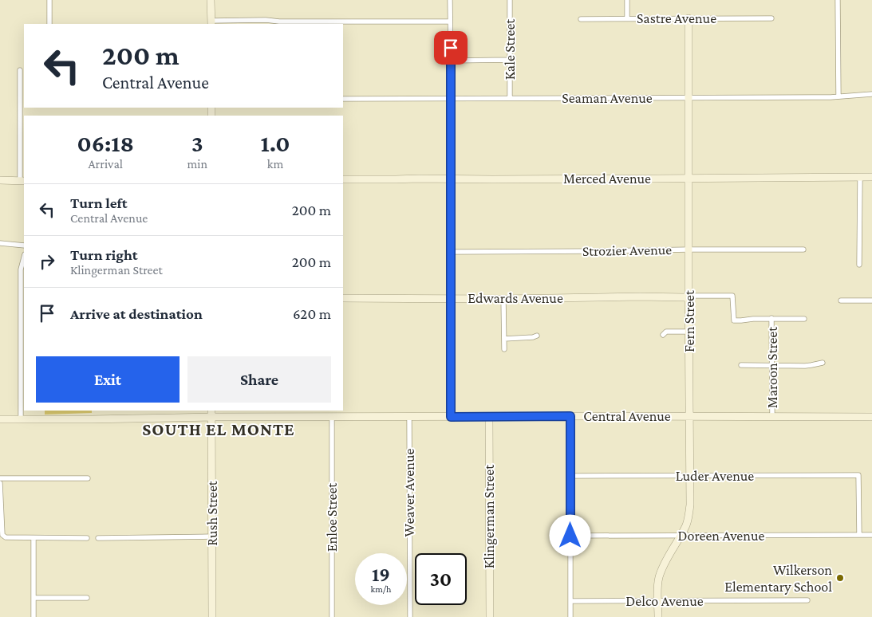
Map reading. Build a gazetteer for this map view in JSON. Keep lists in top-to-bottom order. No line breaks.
{"streets":{"street":["Sastre Avenue","Kale Street","Seaman Avenue","Merced Avenue","Strozier Avenue","Edwards Avenue","Fern Street","Maroon Street","Central Avenue","Luder Avenue","Weaver Avenue","Rush Street","Klingerman Street","Enloe Street","Doreen Avenue","Delco Avenue"]},"crossings":[["Sastre Avenue","Fern Street"],["Kale Street","Seaman Avenue"],["Seaman Avenue","Fern Street"],["Merced Avenue","Fern Street"],["Strozier Avenue","Fern Street"],["Edwards Avenue","Fern Street"],["Fern Street","Central Avenue"],["Fern Street","Luder Avenue"],["Fern Street","Doreen Avenue"],["Fern Street","Delco Avenue"],["Maroon Street","Central Avenue"],["Central Avenue","Weaver Avenue"],["Central Avenue","Rush Street"],["Central Avenue","Klingerman Street"],["Central Avenue","Enloe Street"],["Luder Avenue","Doreen Avenue"]],"districts":["SOUTH EL MONTE"],"places":["Wilkerson Elementary School"],"page":{"turn":["200 m","Central Avenue"],"eta":["06:18","Arrival","3","min","1.0","km"],"list":[{"name":"Turn left","note":"Central Avenue","value":"200 m"},{"name":"Turn right","note":"Klingerman Street","value":"200 m"},{"name":"Arrive at destination","value":"620 m"}],"buttons":["Exit","Share"],"speed":"19 km/h","limit":"30"}}
